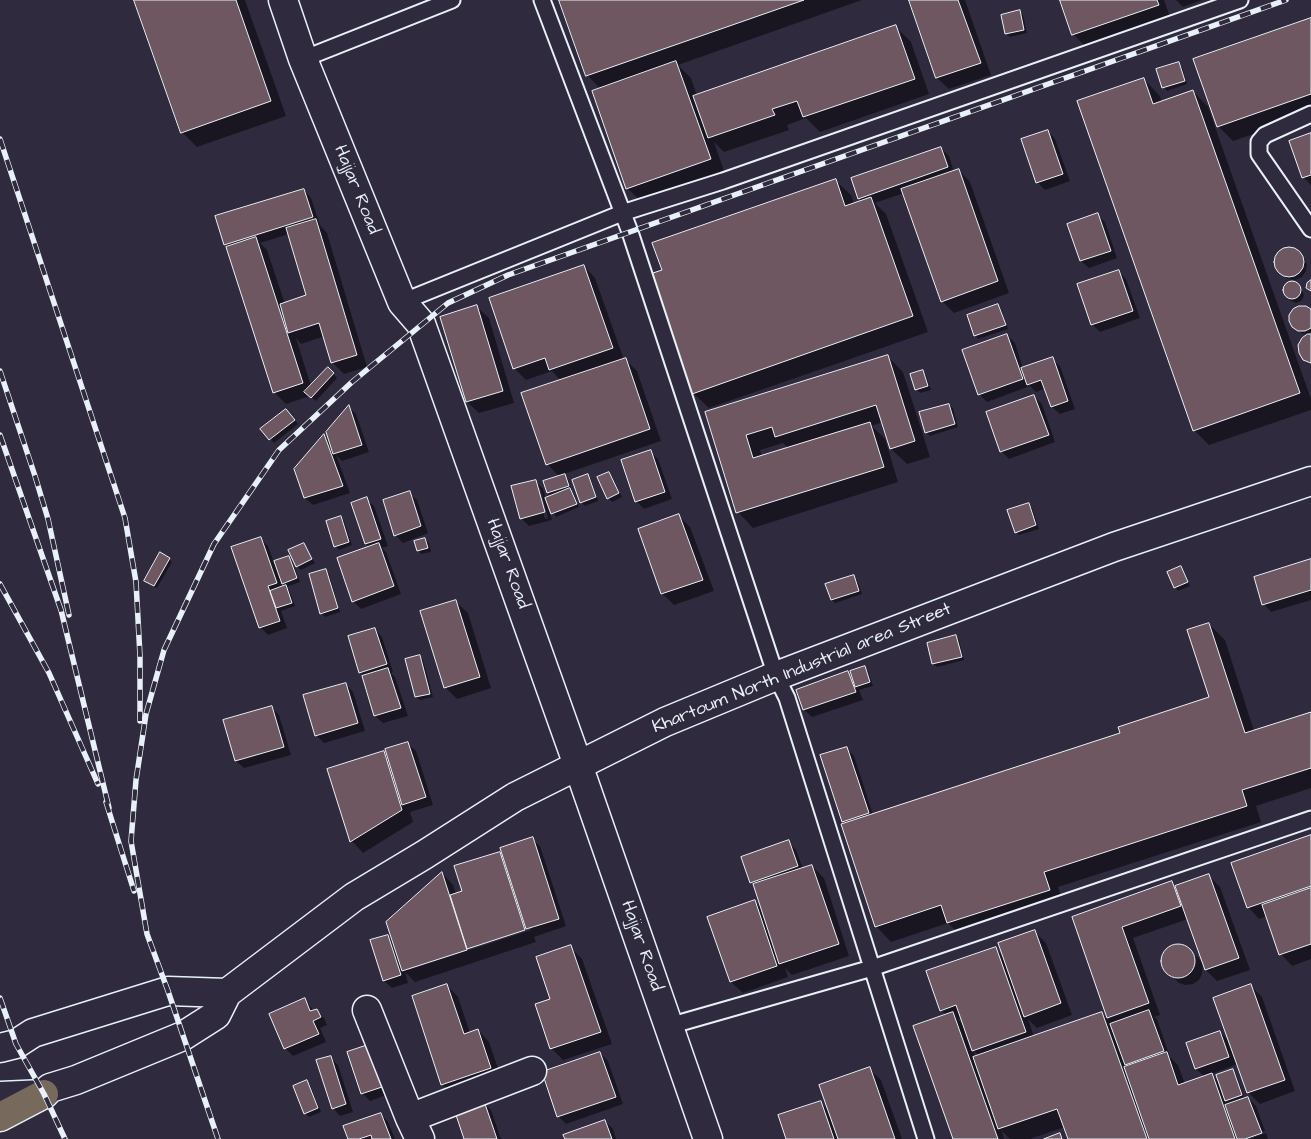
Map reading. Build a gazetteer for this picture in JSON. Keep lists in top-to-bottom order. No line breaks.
{"streets":{"street":["Hajjar Road","Khartoum North Industrial area Street"]},"crossings":[["Hajjar Road","Khartoum North Industrial area Street"]]}
